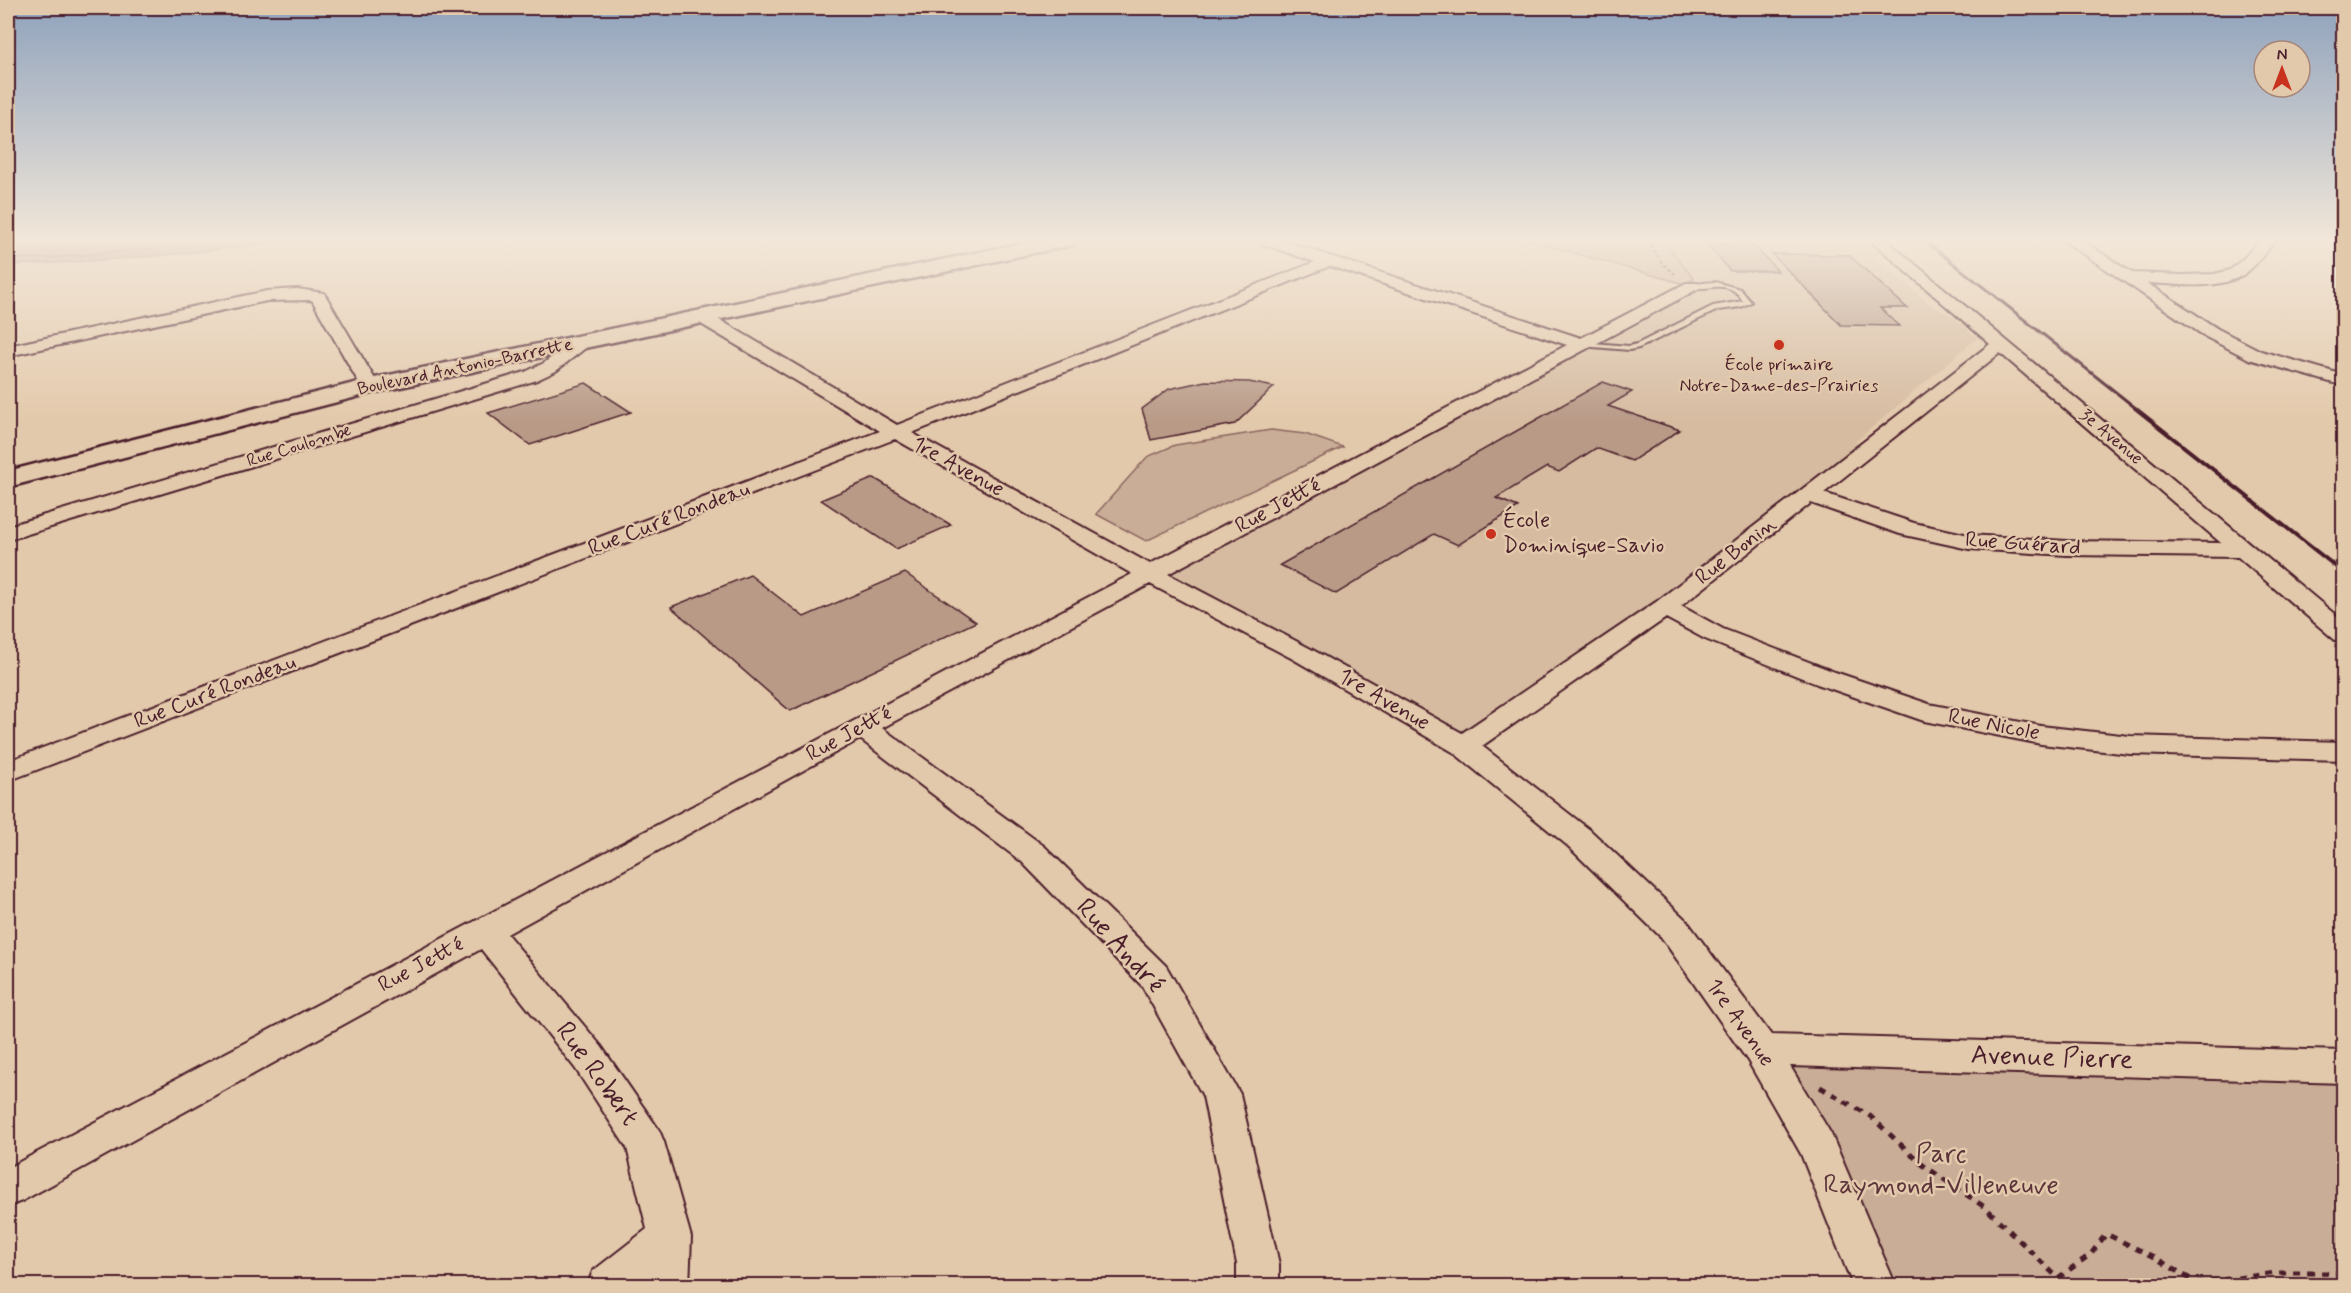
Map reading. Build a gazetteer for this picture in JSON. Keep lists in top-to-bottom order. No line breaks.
{"streets":{"street":["Boulevard Antonio-Barrette","3e Avenue","Rue Coulombe","1re Avenue","Rue Jetté","Rue Curé Rondeau","Rue Guérard","Rue Bonin","Rue Nicole","Rue André","Avenue Pierre","Rue Robert"]},"crossings":[["Boulevard Antonio-Barrette","Rue Coulombe"],["Boulevard Antonio-Barrette","1re Avenue"],["3e Avenue","Rue Guérard"],["3e Avenue","Rue Bonin"],["1re Avenue","Rue Jetté"],["1re Avenue","Rue Curé Rondeau"],["1re Avenue","Rue Bonin"],["1re Avenue","Avenue Pierre"],["Rue Jetté","Rue André"],["Rue Jetté","Rue Robert"],["Rue Guérard","Rue Bonin"],["Rue Bonin","Rue Nicole"]],"parks":["Parc Raymond-Villeneuve"],"places":["École primaire Notre-Dame-des-Prairies","École Dominique-Savio"],"north":"top"}
